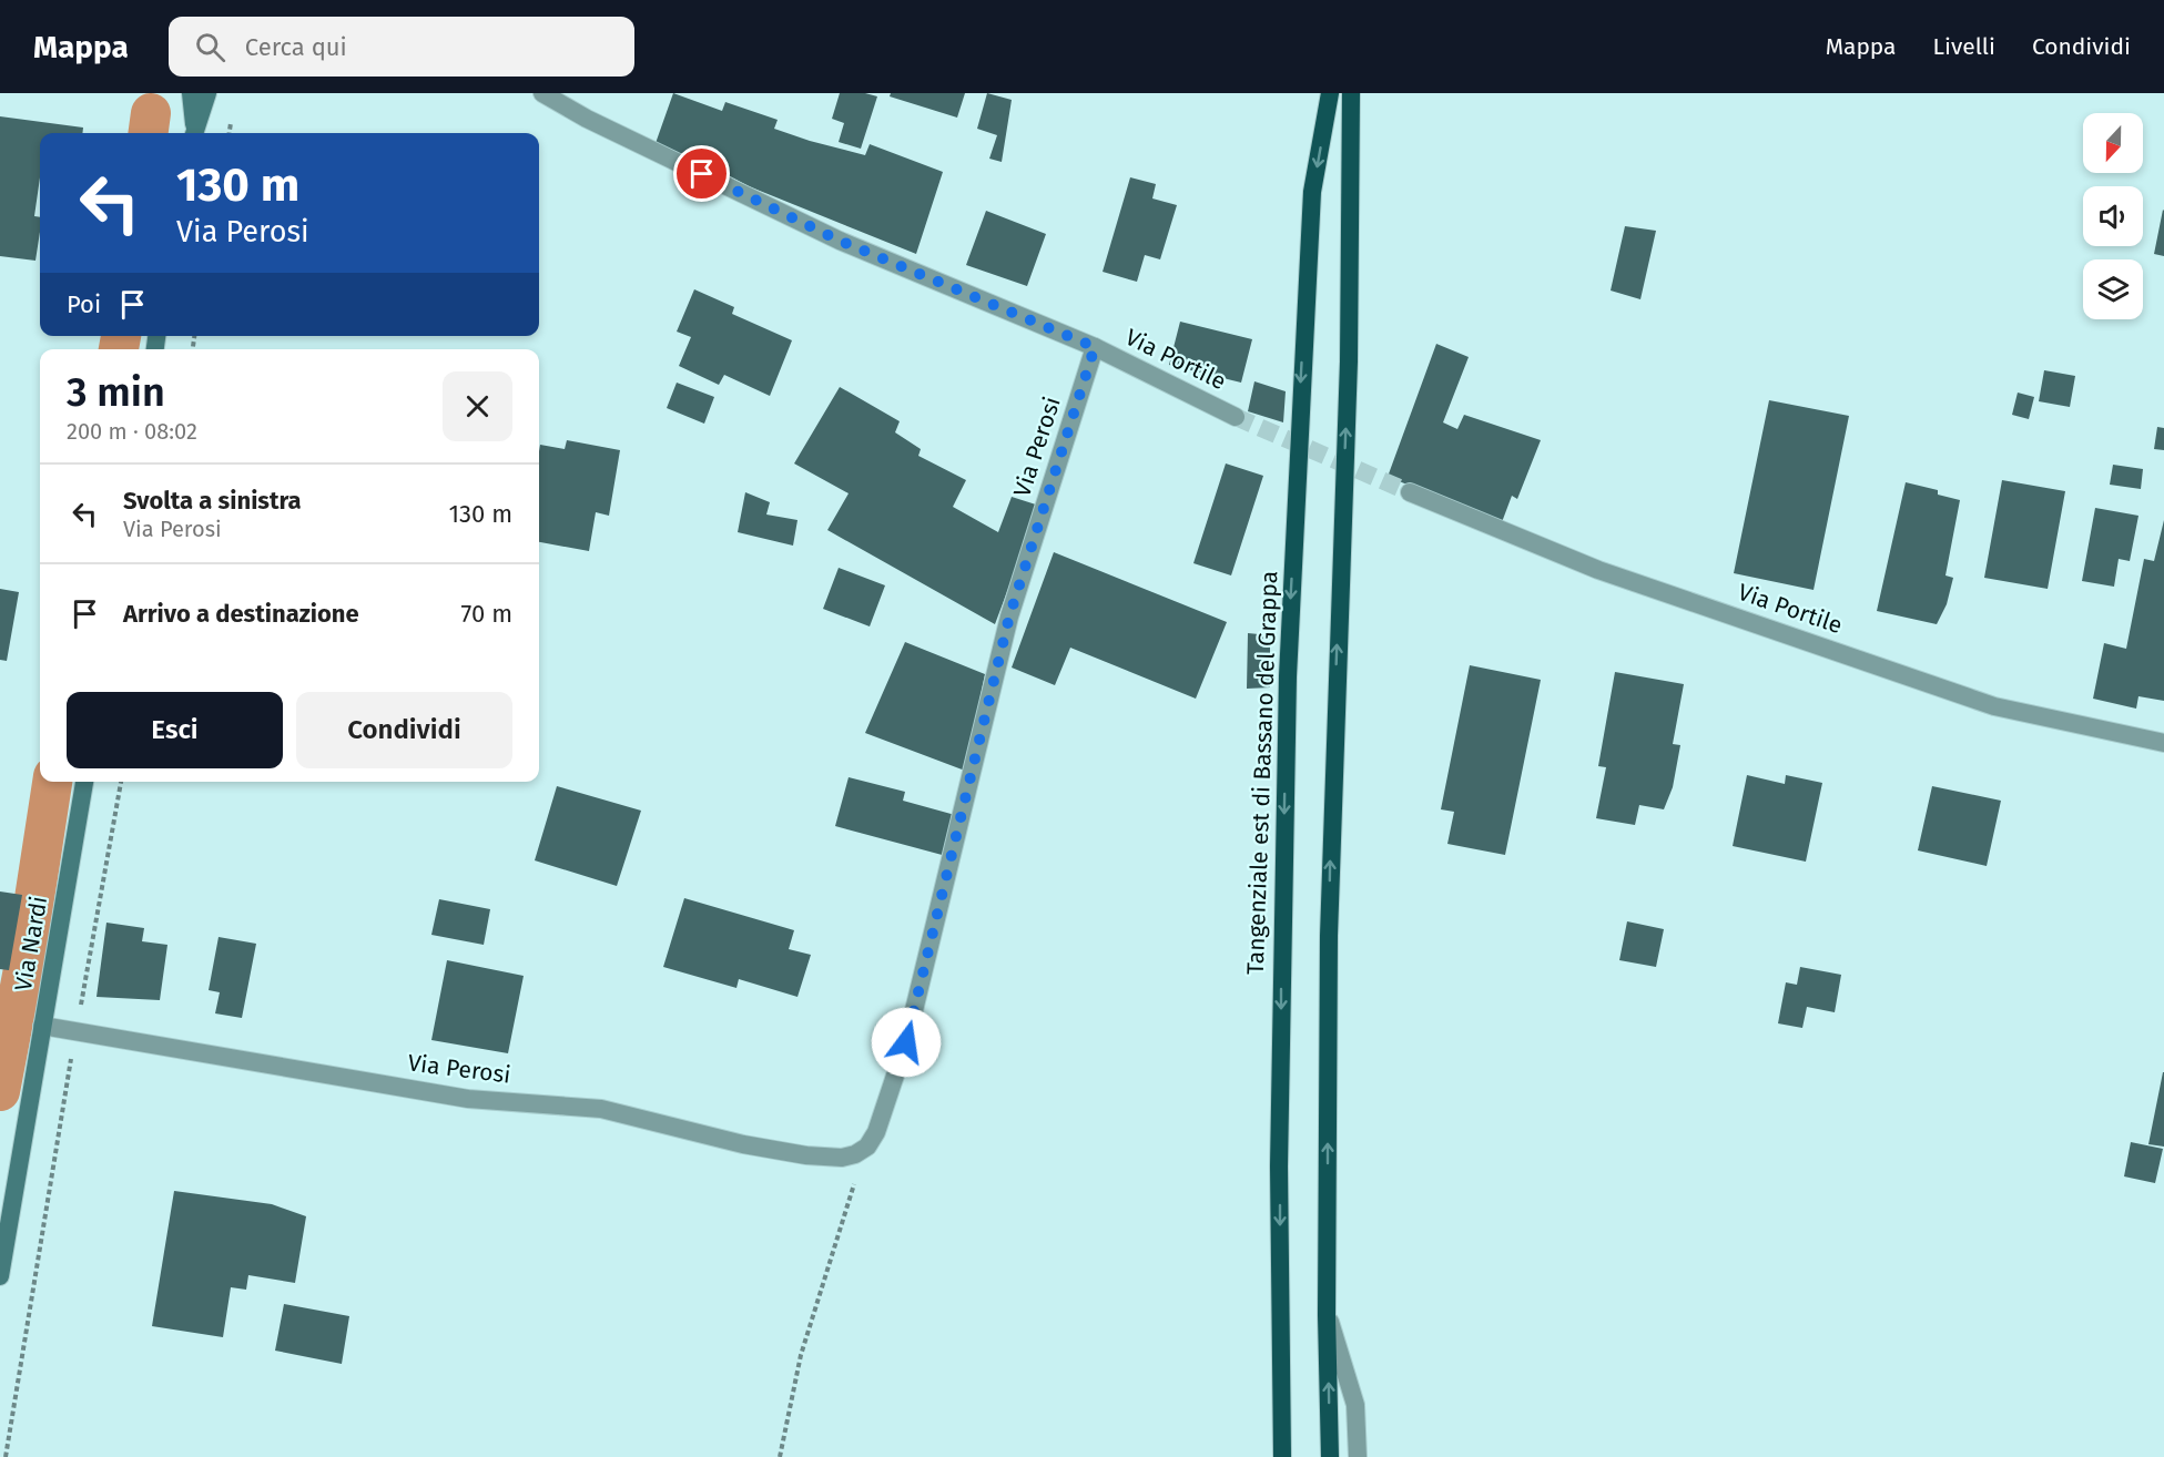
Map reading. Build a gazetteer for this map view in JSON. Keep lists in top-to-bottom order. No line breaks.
{"streets":{"highway":["Tangenziale est di Bassano del Grappa"],"main road":["Via Nardi"],"street":["Via Portile","Via Perosi"]},"crossings":[["Via Portile","Via Perosi"],["Via Perosi","Via Nardi"]],"north":"bottom","page":{"header":"Mappa","search":"Cerca qui","nav":["Mappa","Livelli","Condividi"],"turn":["130 m","Via Perosi"],"then":"Poi","heading":["3 min","200 m · 08:02"],"list":[{"name":"Svolta a sinistra","note":"Via Perosi","value":"130 m"},{"name":"Arrivo a destinazione","value":"70 m"}],"buttons":["Esci","Condividi"]}}
